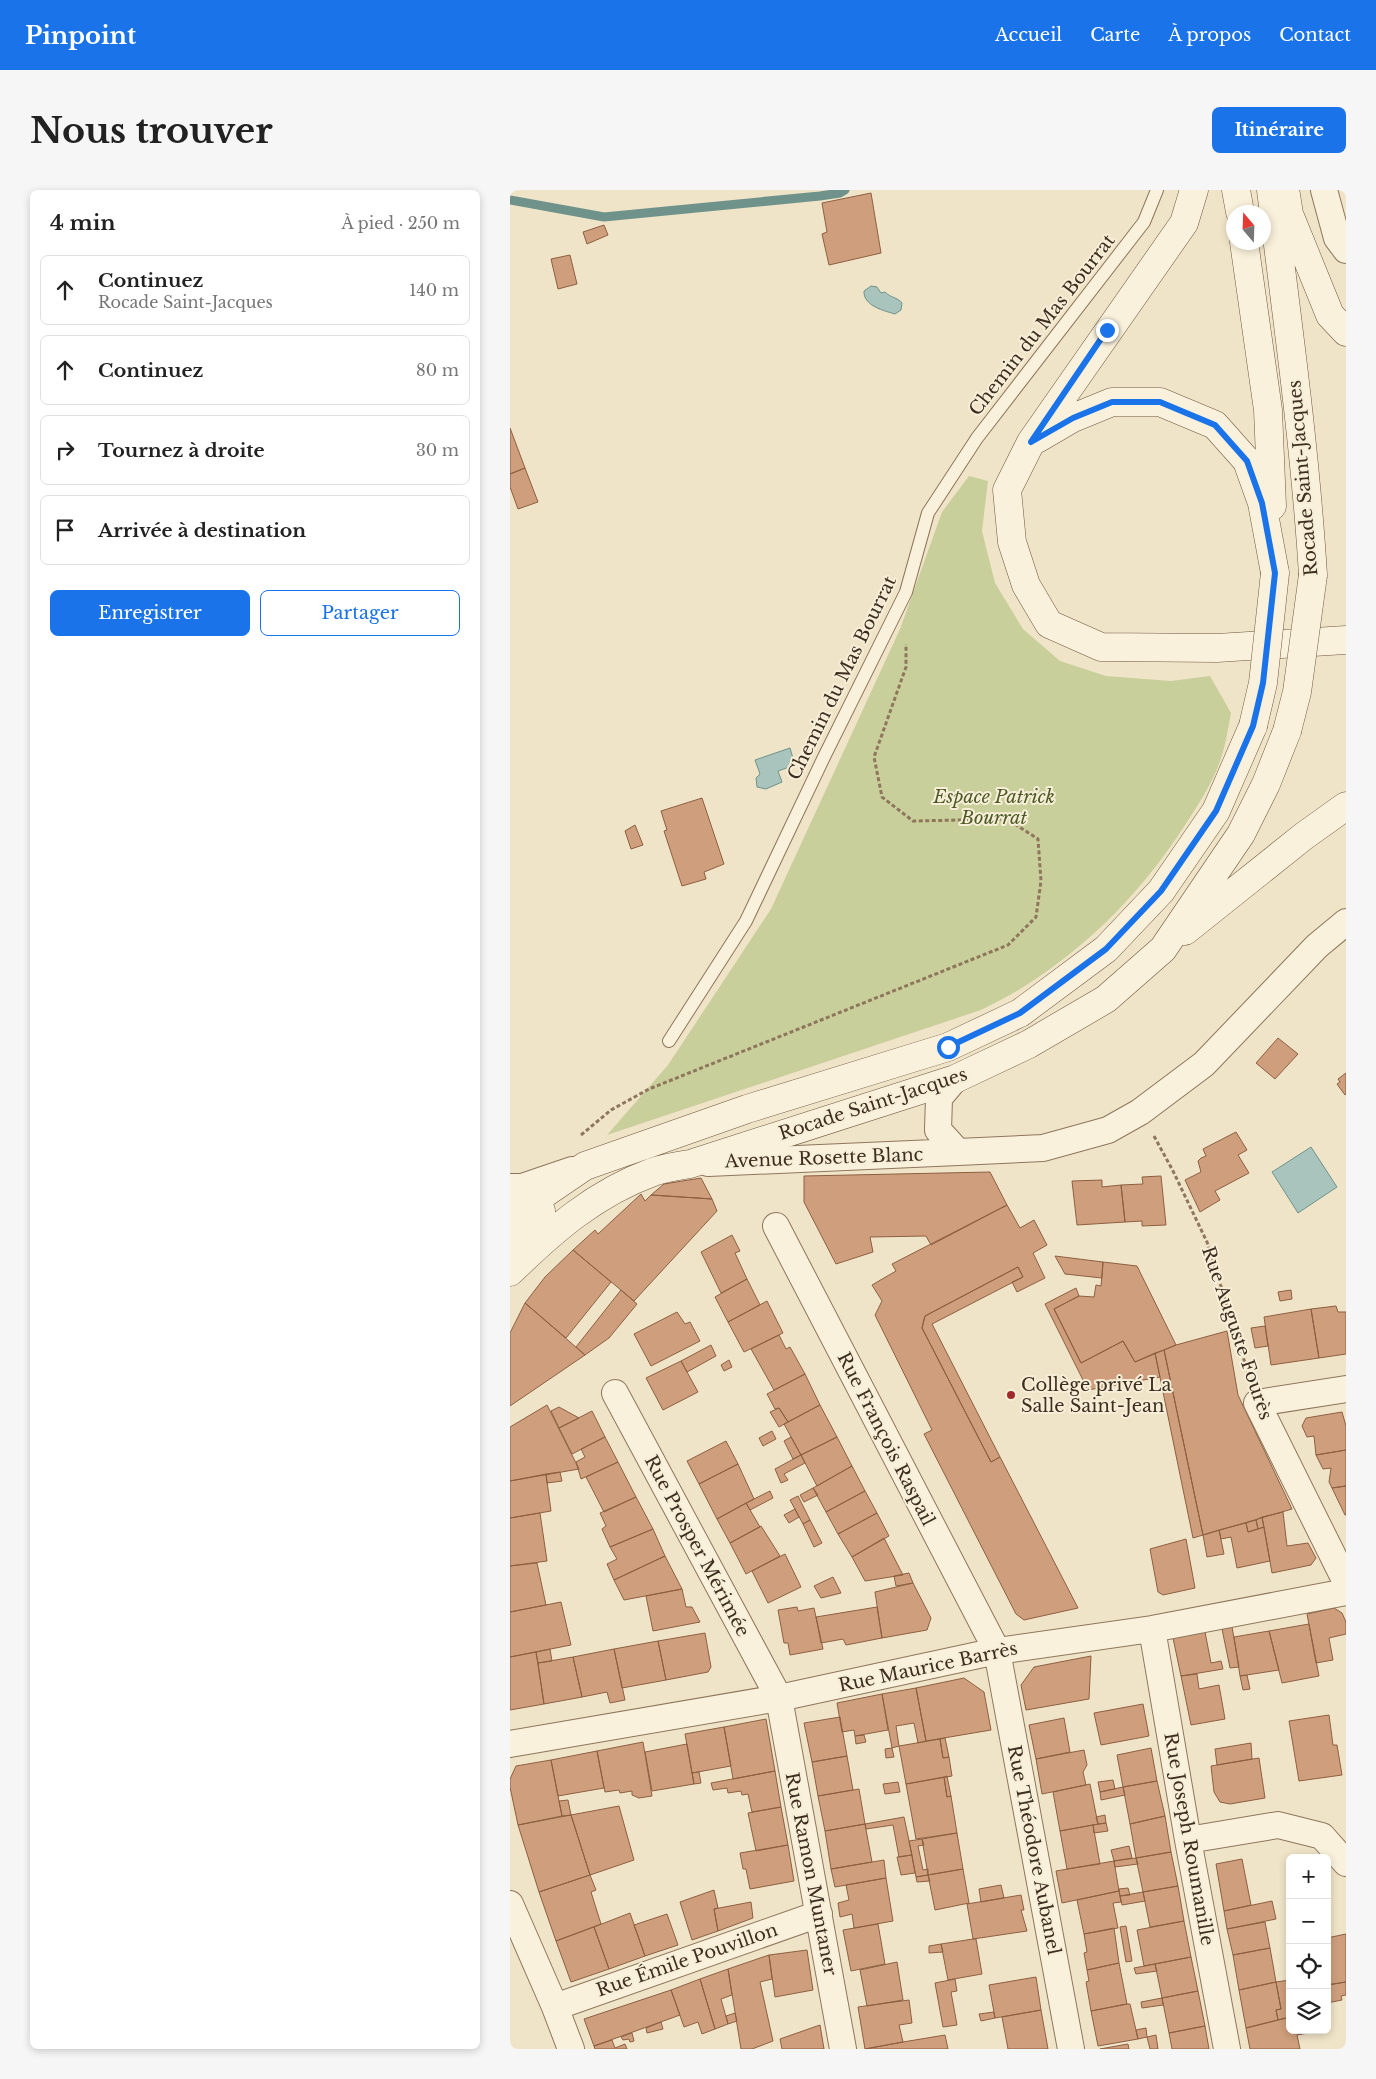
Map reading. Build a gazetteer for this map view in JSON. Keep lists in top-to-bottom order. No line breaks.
{"streets":{"main road":["Rocade Saint-Jacques"],"street":["Avenue Rosette Blanc","Rue Auguste Fourès","Rue François Raspail","Rue Prosper Mérimée","Rue Maurice Barrès","Rue Joseph Roumanille","Rue Théodore Aubanel","Rue Ramon Muntaner","Rue Émile Pouvillon"],"lane":["Chemin du Mas Bourrat"]},"crossings":[["Rocade Saint-Jacques","Avenue Rosette Blanc"],["Avenue Rosette Blanc","Rue Auguste Fourès"],["Rue François Raspail","Rue Maurice Barrès"],["Rue François Raspail","Rue Théodore Aubanel"],["Rue Prosper Mérimée","Rue Maurice Barrès"],["Rue Prosper Mérimée","Rue Ramon Muntaner"],["Rue Maurice Barrès","Rue Joseph Roumanille"],["Rue Maurice Barrès","Rue Théodore Aubanel"],["Rue Maurice Barrès","Rue Ramon Muntaner"],["Rue Ramon Muntaner","Rue Émile Pouvillon"]],"parks":["Espace Patrick Bourrat"],"places":["Collège privé La Salle Saint-Jean"],"north":"top","page":{"header":"Pinpoint","nav":["Accueil","Carte","À propos","Contact"],"buttons":["Itinéraire",["Enregistrer","Partager"]],"title":"Nous trouver","heading":["4 min","À pied · 250 m"],"list":[["Continuez","Rocade Saint-Jacques","140 m"],["Continuez","80 m"],["Tournez à droite","30 m"],"Arrivée à destination"],"map_buttons":["+","−"]}}
